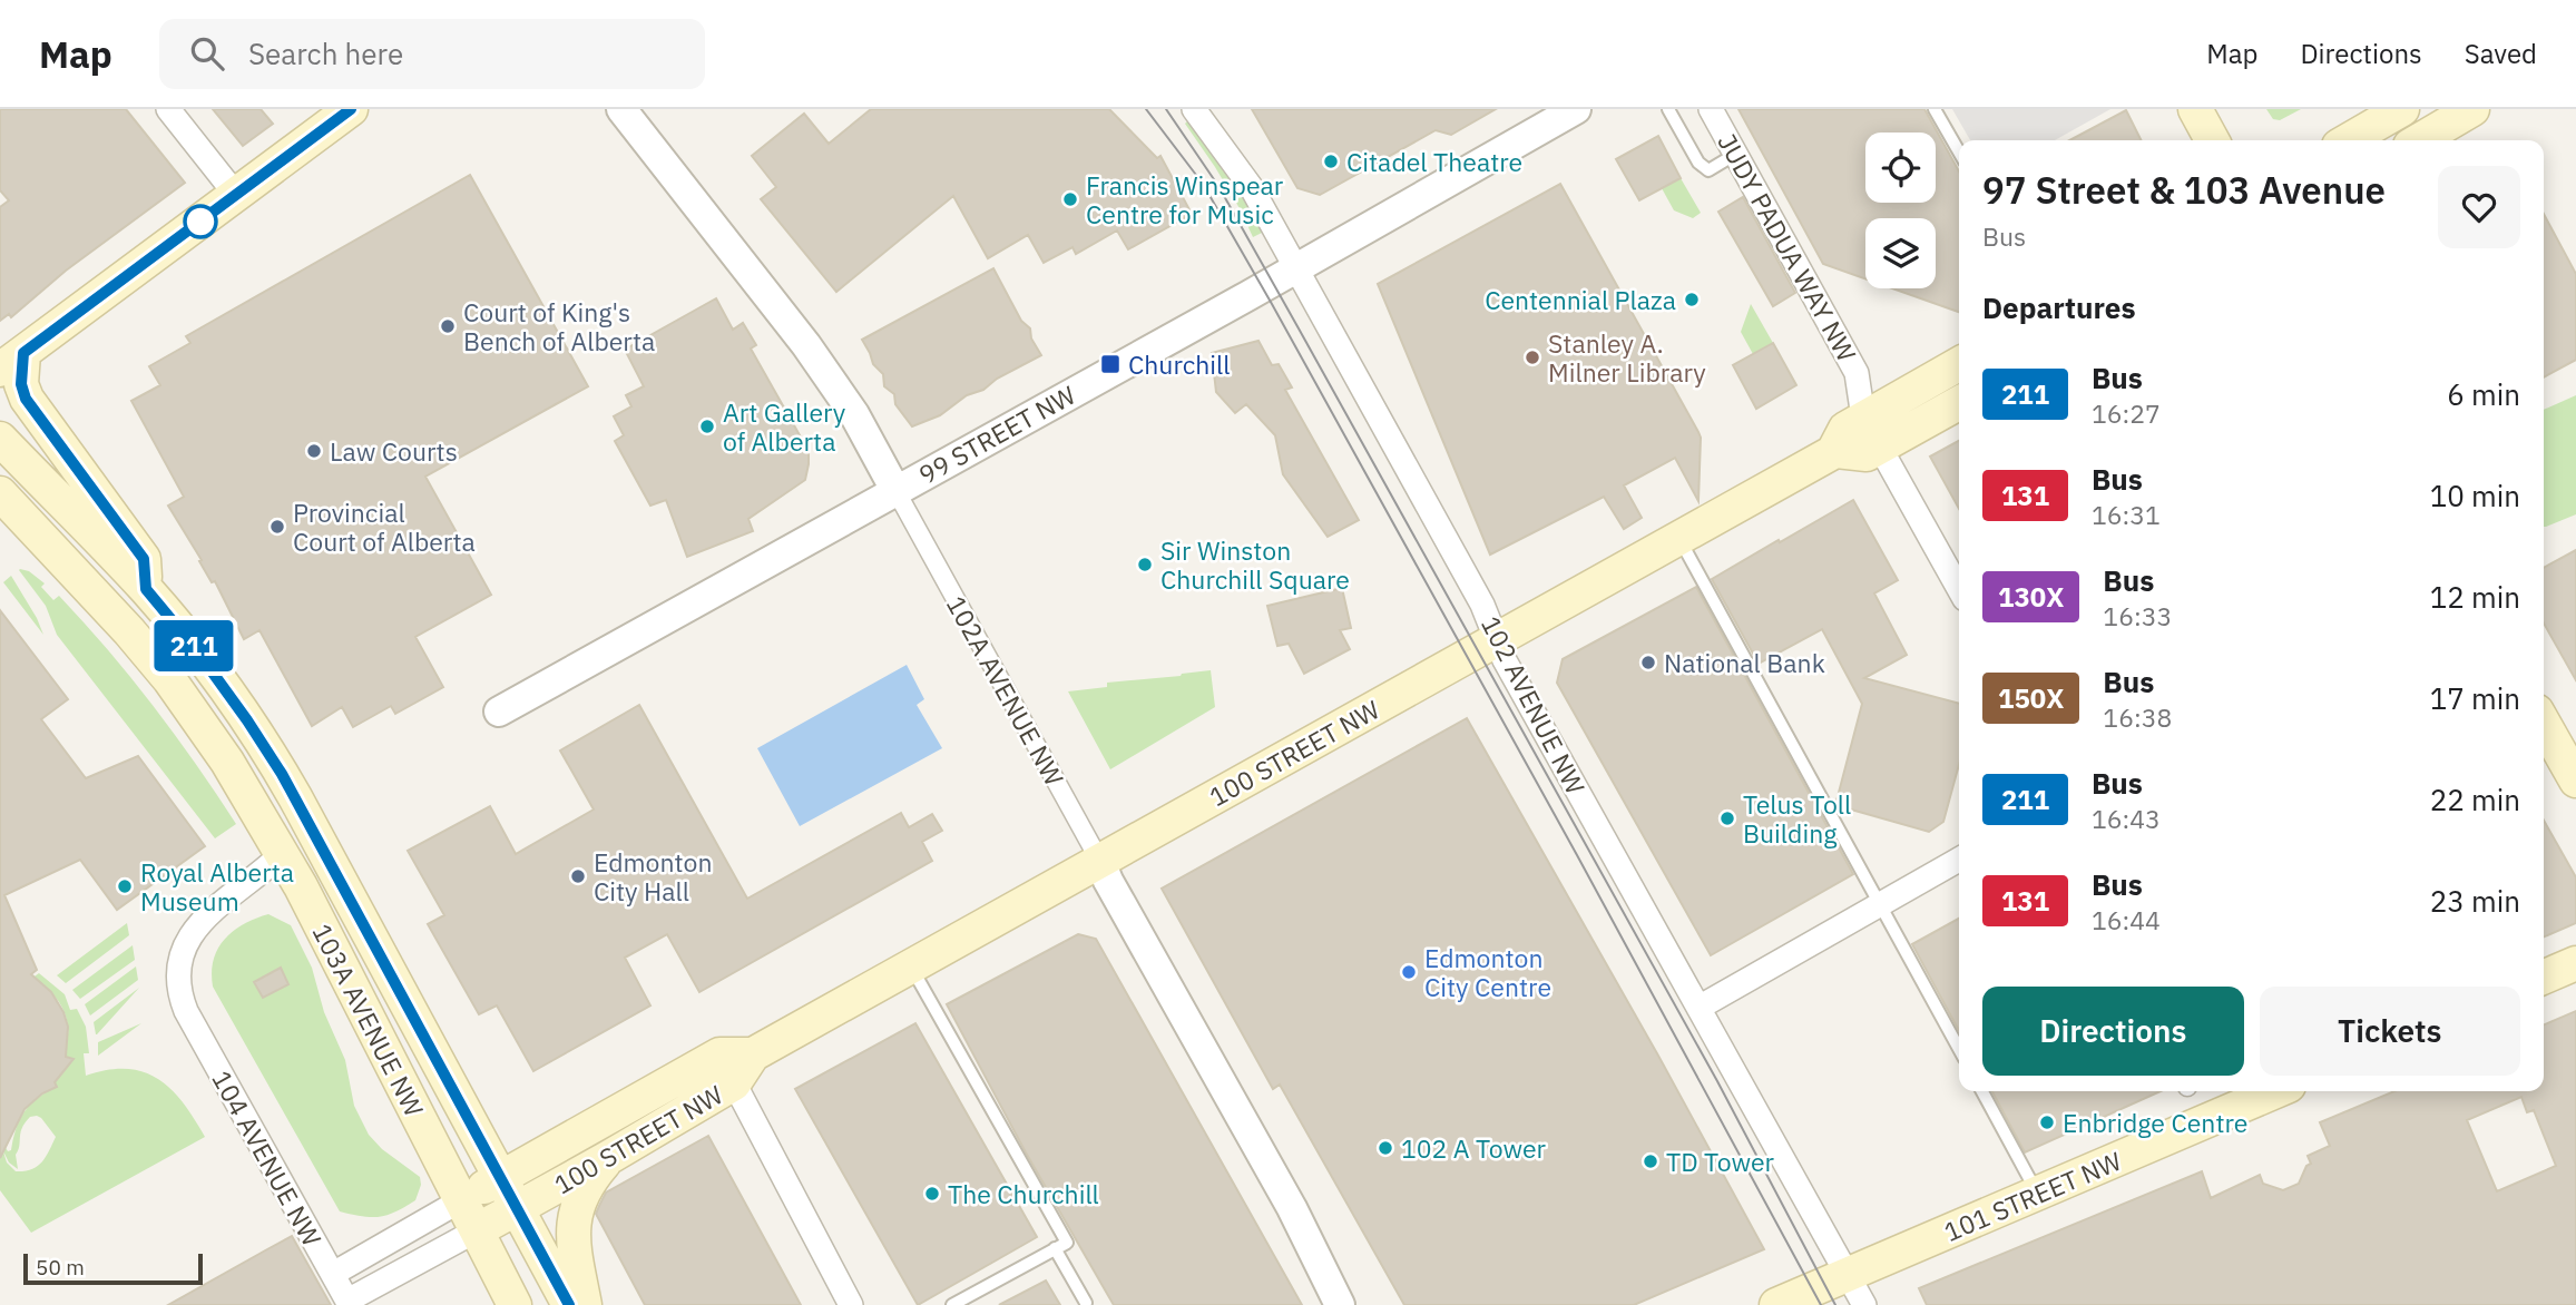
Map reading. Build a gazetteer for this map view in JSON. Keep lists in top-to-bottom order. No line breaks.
{"streets":{"main road":["100 STREET NW","103A AVENUE NW","101 STREET NW"],"street":["JUDY PADUA WAY NW","99 STREET NW","102A AVENUE NW","102 AVENUE NW","104 AVENUE NW"]},"crossings":[["JUDY PADUA WAY NW","100 STREET NW"],["99 STREET NW","102A AVENUE NW"],["99 STREET NW","102 AVENUE NW"],["102A AVENUE NW","100 STREET NW"],["102 AVENUE NW","100 STREET NW"],["102 AVENUE NW","101 STREET NW"],["100 STREET NW","103A AVENUE NW"],["100 STREET NW","104 AVENUE NW"],["103A AVENUE NW","104 AVENUE NW"]],"places":{"other":["Citadel Theatre","Francis Winspear Centre for Music","Centennial Plaza","Court of King's Bench of Alberta","Stanley A. Milner Library","Art Gallery of Alberta","Law Courts","Provincial Court of Alberta","Sir Winston Churchill Square","National Bank","Telus Toll Building","Edmonton City Hall","Royal Alberta Museum","Edmonton City Centre","Enbridge Centre","102 A Tower","TD Tower","The Churchill"],"transit":["Churchill"]},"lines":["bus line 211"],"scale_bar":"50 m","page":{"header":"Map","search":"Search here","nav":["Map","Directions","Saved"],"on_map":"211","heading":[["97 Street & 103 Avenue","Bus"],"Departures"],"list":[{"mark":"211","name":"Bus","note":"16:27","value":"6 min"},{"mark":"131","name":"Bus","note":"16:31","value":"10 min"},{"mark":"130X","name":"Bus","note":"16:33","value":"12 min"},{"mark":"150X","name":"Bus","note":"16:38","value":"17 min"},{"mark":"211","name":"Bus","note":"16:43","value":"22 min"},{"mark":"131","name":"Bus","note":"16:44","value":"23 min"}],"buttons":["Directions","Tickets"],"scale":"50 m"}}
